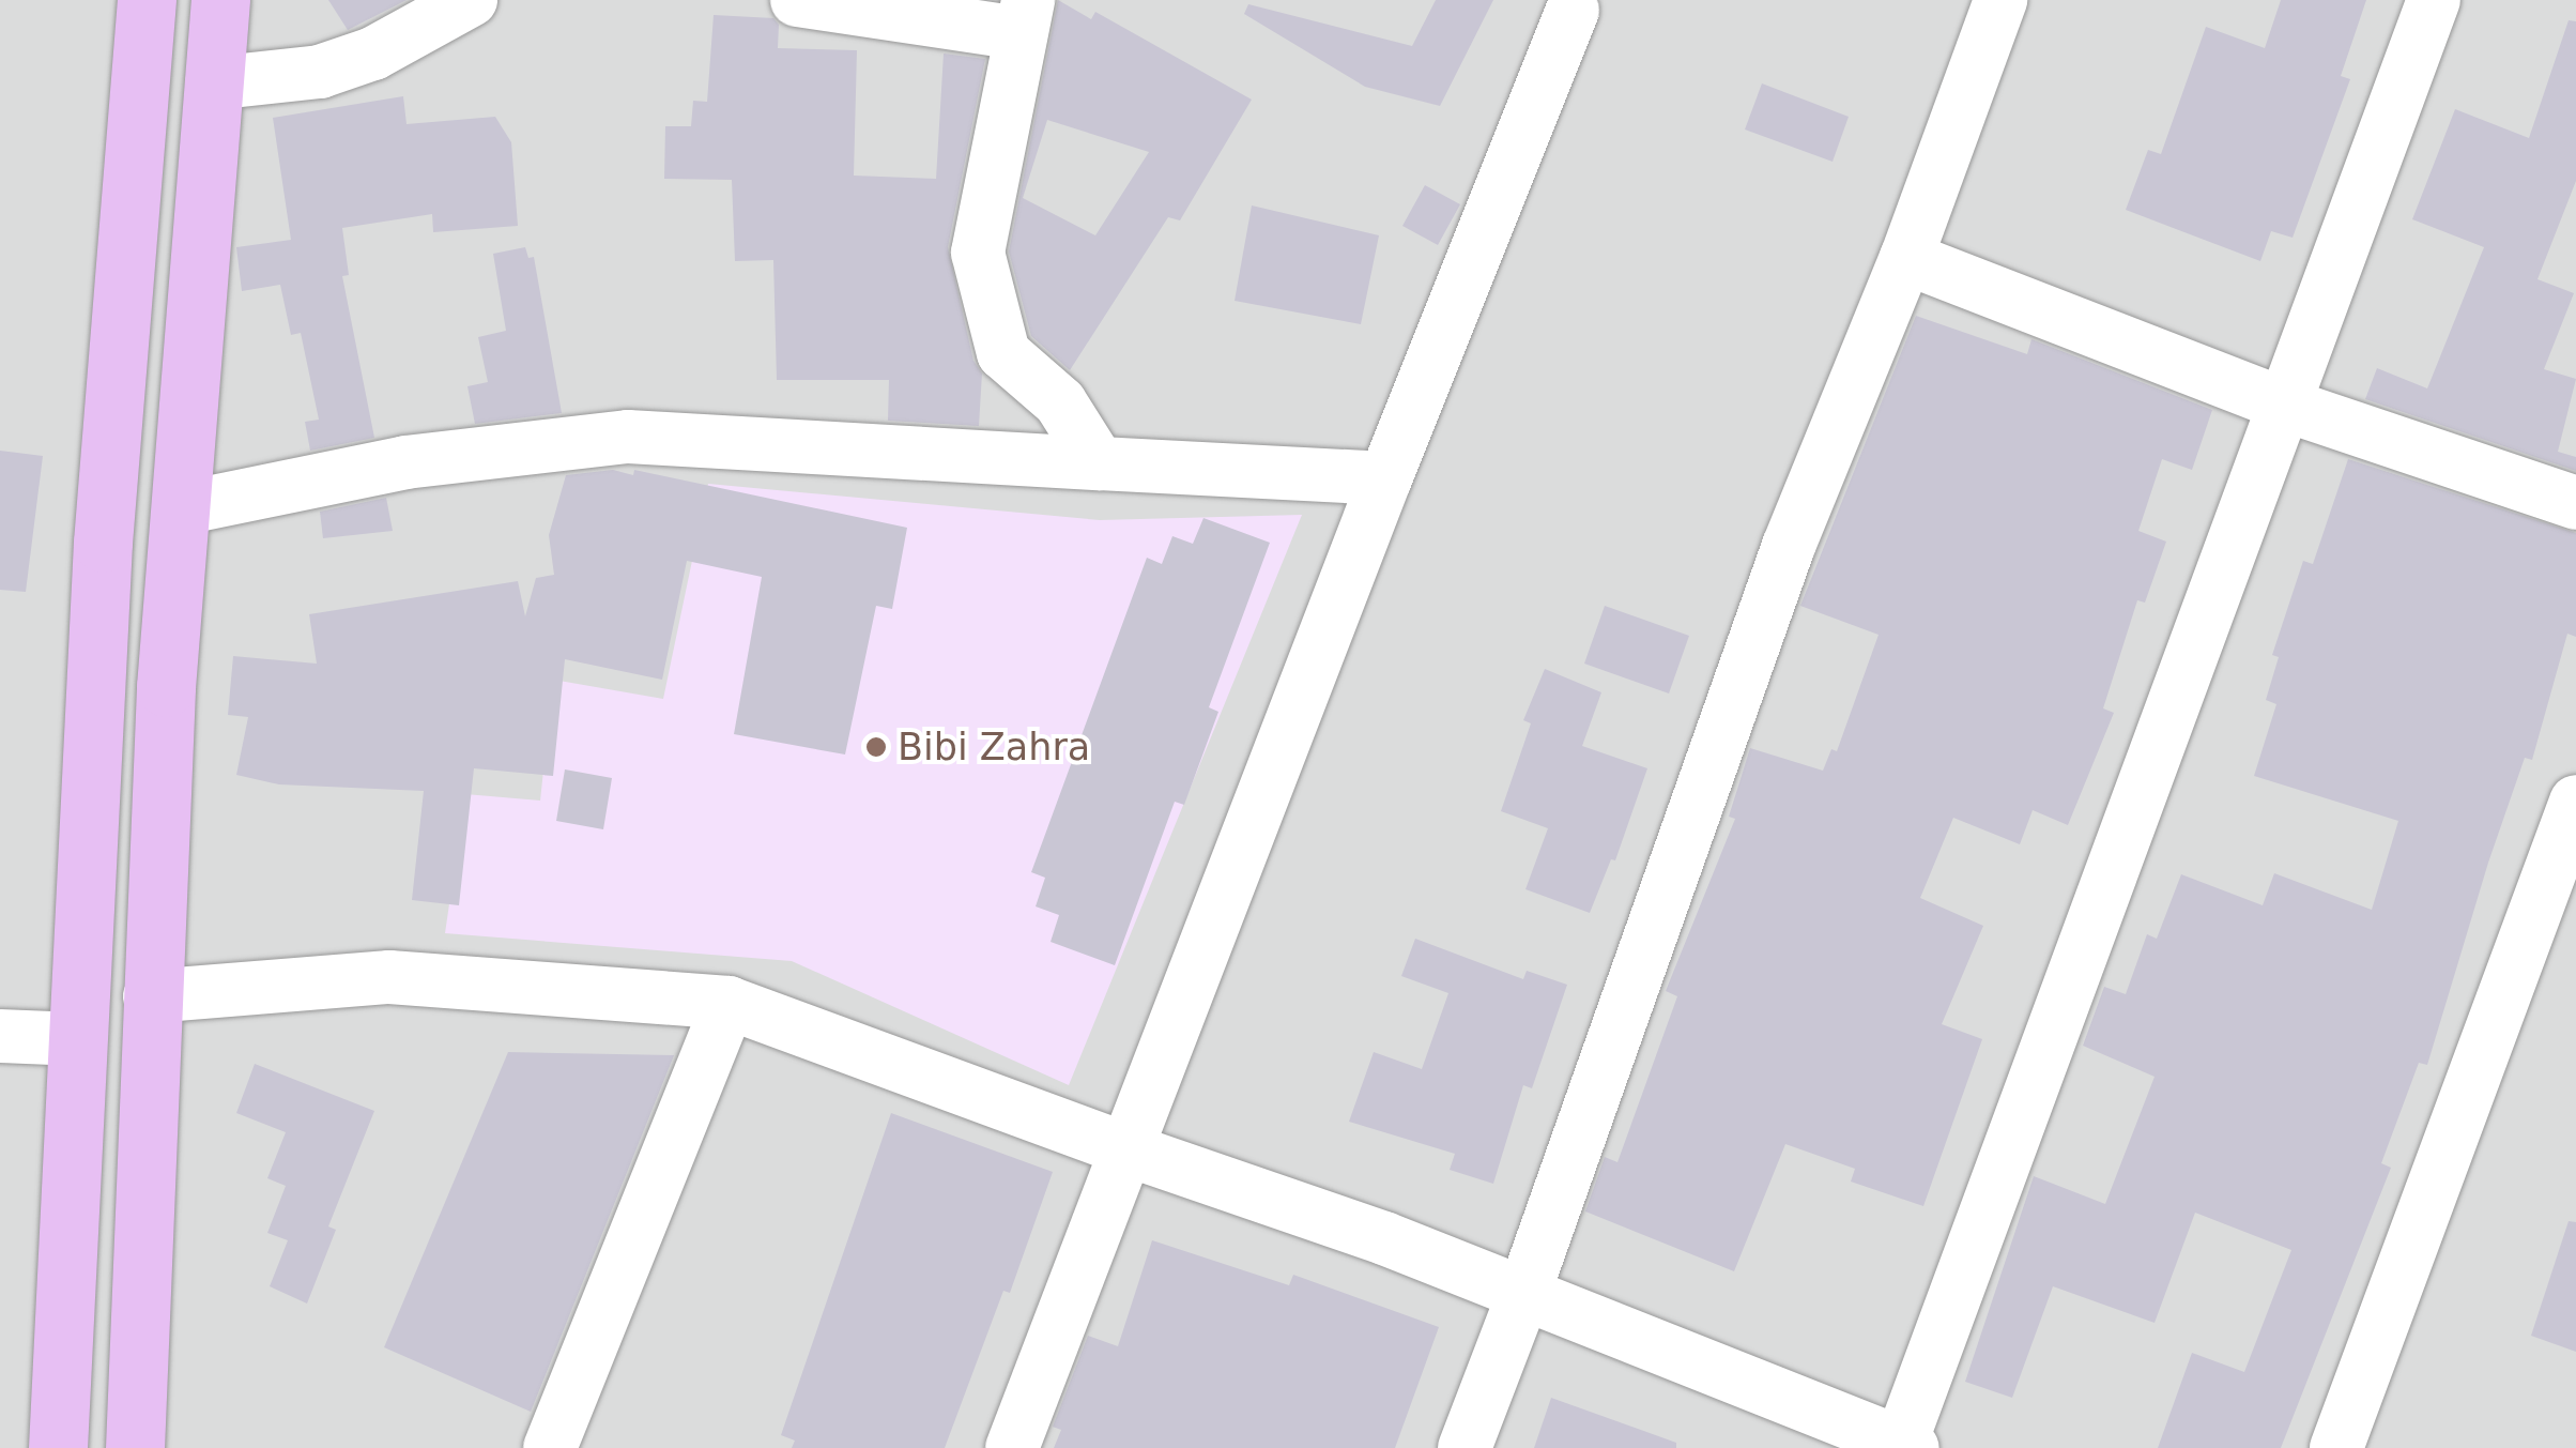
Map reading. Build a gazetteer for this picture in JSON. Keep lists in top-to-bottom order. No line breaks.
{"places":["Bibi Zahra"]}
